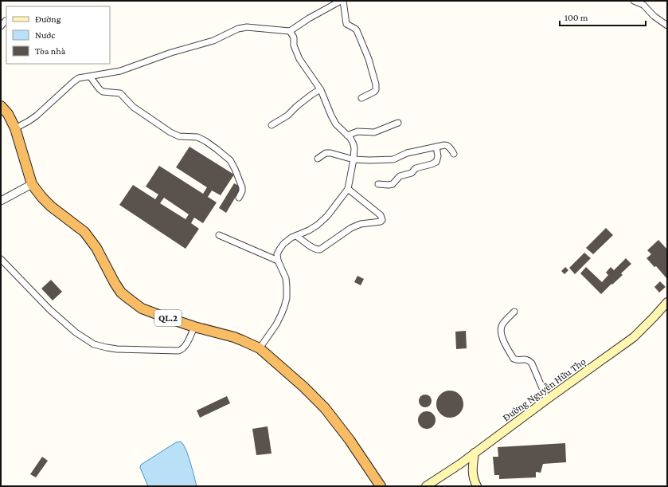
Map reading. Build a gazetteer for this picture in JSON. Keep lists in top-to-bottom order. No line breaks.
{"streets":{"highway":["QL.2"],"main road":["Đường Nguyễn Hữu Thọ"]},"legend":["Đường","Nước","Tòa nhà"],"scale_bar":"100 m"}
